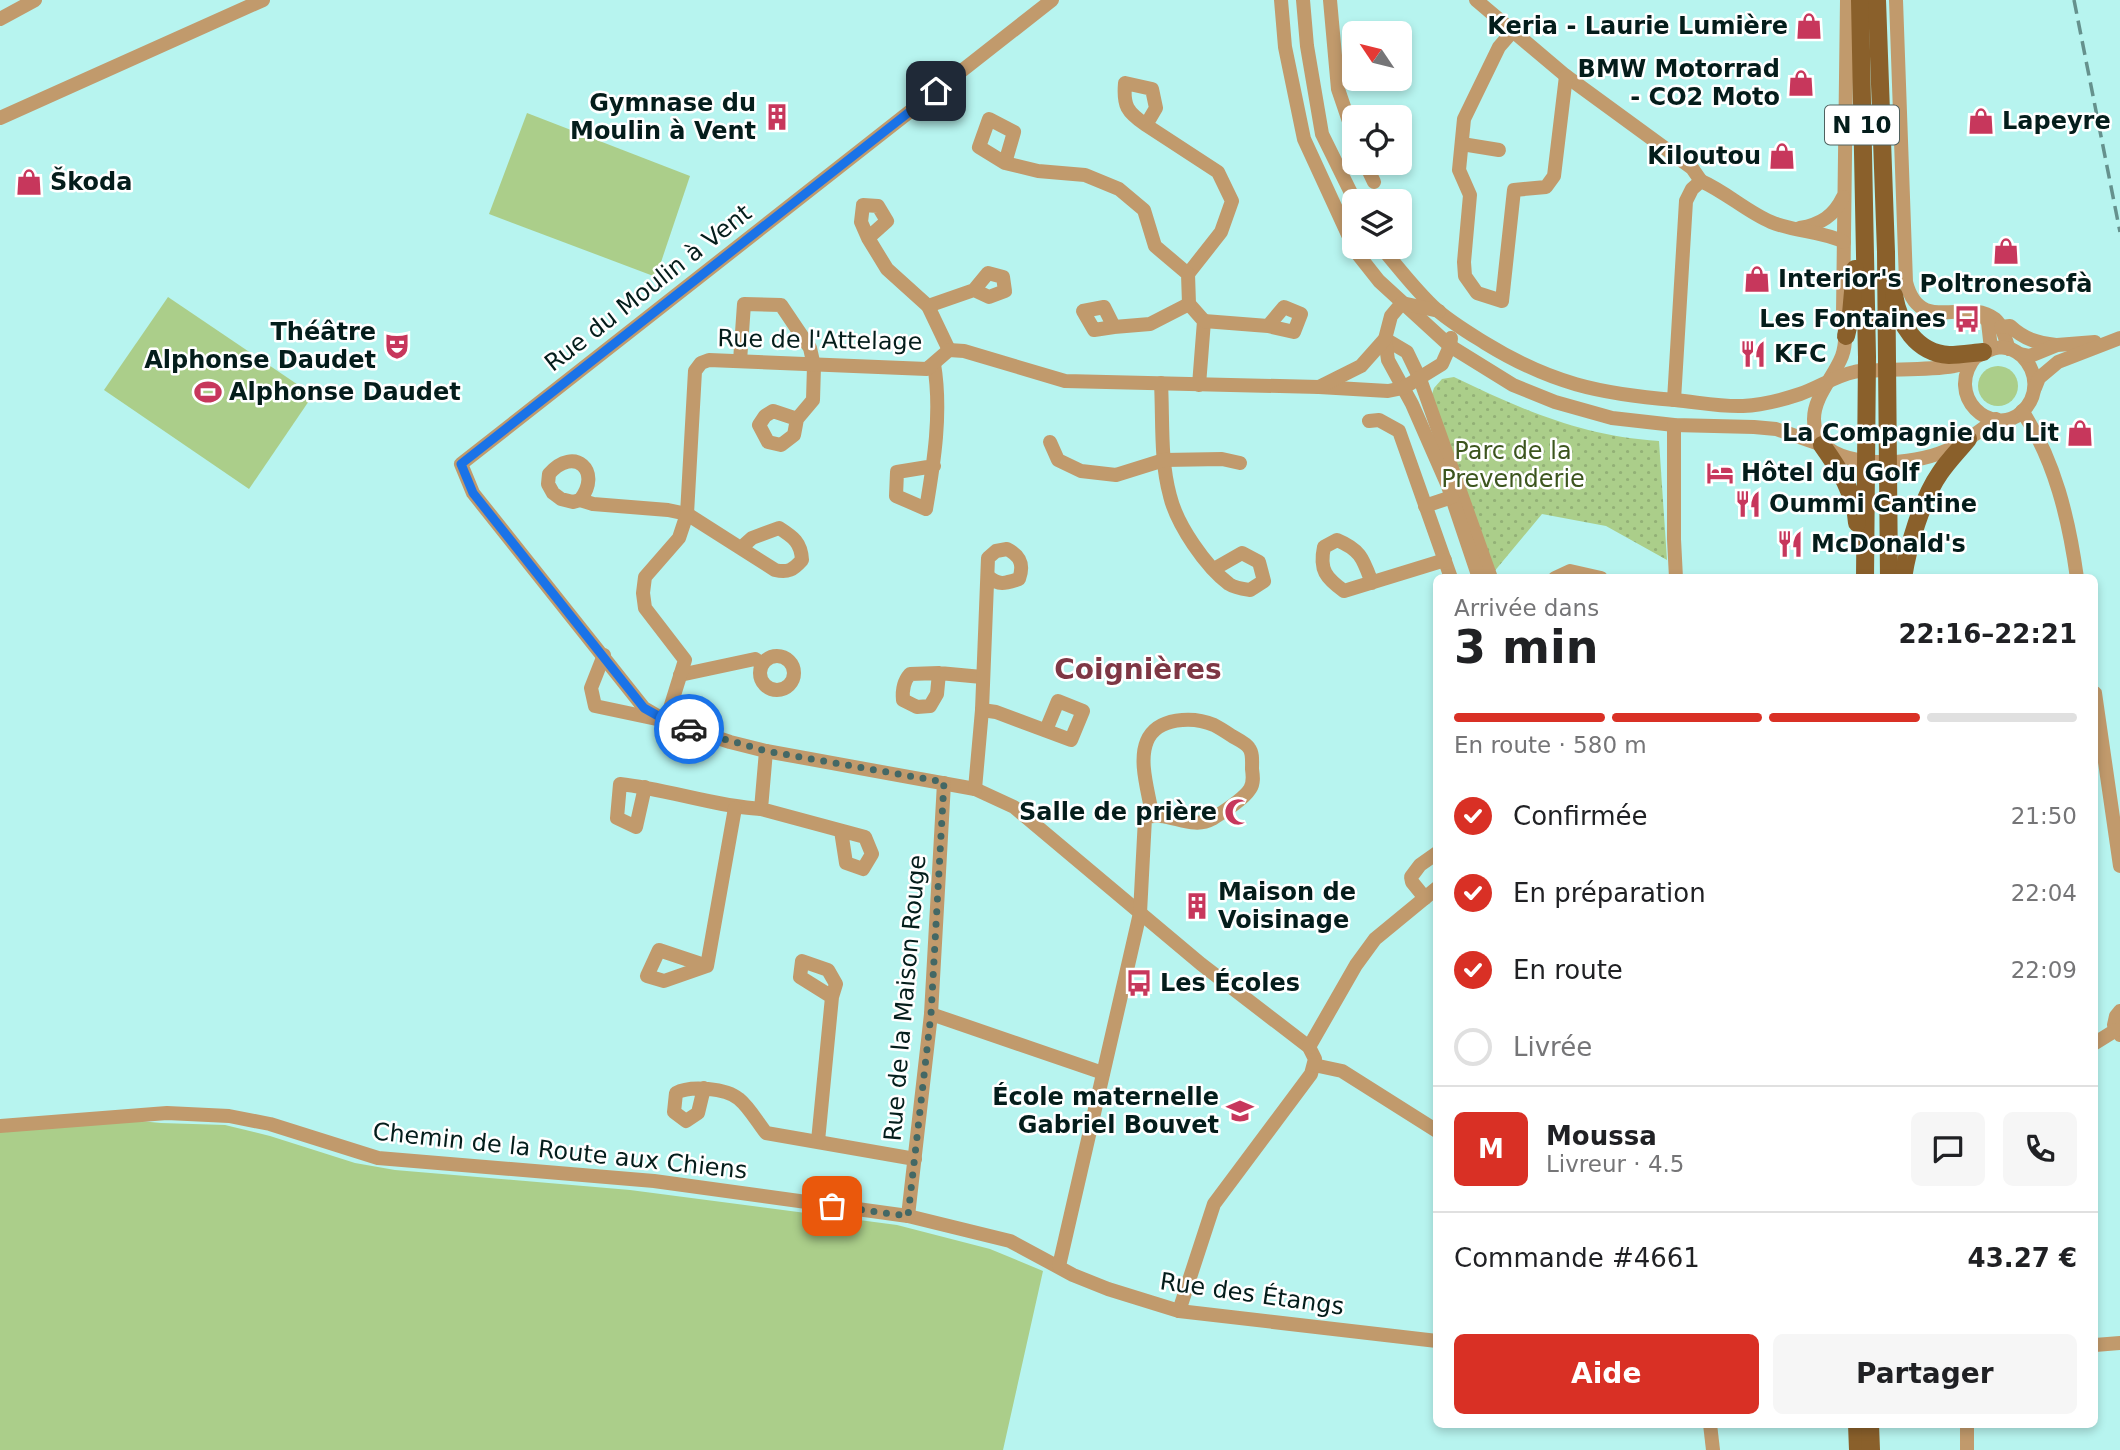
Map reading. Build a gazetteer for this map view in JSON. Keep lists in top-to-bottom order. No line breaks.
{"streets":{"main road":["N 10"],"street":["Rue du Moulin à Vent","Rue de l'Attelage","Rue de la Maison Rouge","Chemin de la Route aux Chiens","Rue des Étangs"]},"crossings":[["Rue du Moulin à Vent","Rue de l'Attelage"],["Rue de la Maison Rouge","Chemin de la Route aux Chiens"],["Rue de la Maison Rouge","Rue des Étangs"],["Chemin de la Route aux Chiens","Rue des Étangs"]],"districts":["Coignières"],"parks":["Parc de la Prevenderie"],"places":{"shop":["Keria - Laurie Lumière","BMW Motorrad - CO2 Moto","Lapeyre","Kiloutou","Škoda","Poltronesofà","Interior's","La Compagnie du Lit"],"building":["Gymnase du Moulin à Vent","Maison de Voisinage"],"bus stop":["Les Fontaines","Les Écoles"],"theatre":["Théâtre Alphonse Daudet"],"restaurant":["KFC","Oummi Cantine","McDonald's"],"sports":["Alphonse Daudet"],"hotel":["Hôtel du Golf"],"mosque":["Salle de prière"],"school or university":["École maternelle Gabriel Bouvet"]},"north":"top left","page":{"heading":["3 min","Arrivée dans","22:16–22:21"],"panel":["Moussa","Livreur · 4.5","Commande #4661","43.27 €"],"bar":"En route · 580 m","list":[["Confirmée","21:50"],["En préparation","22:04"],["En route","22:09"],"Livrée"],"round":"M","buttons":["Aide","Partager"]}}
